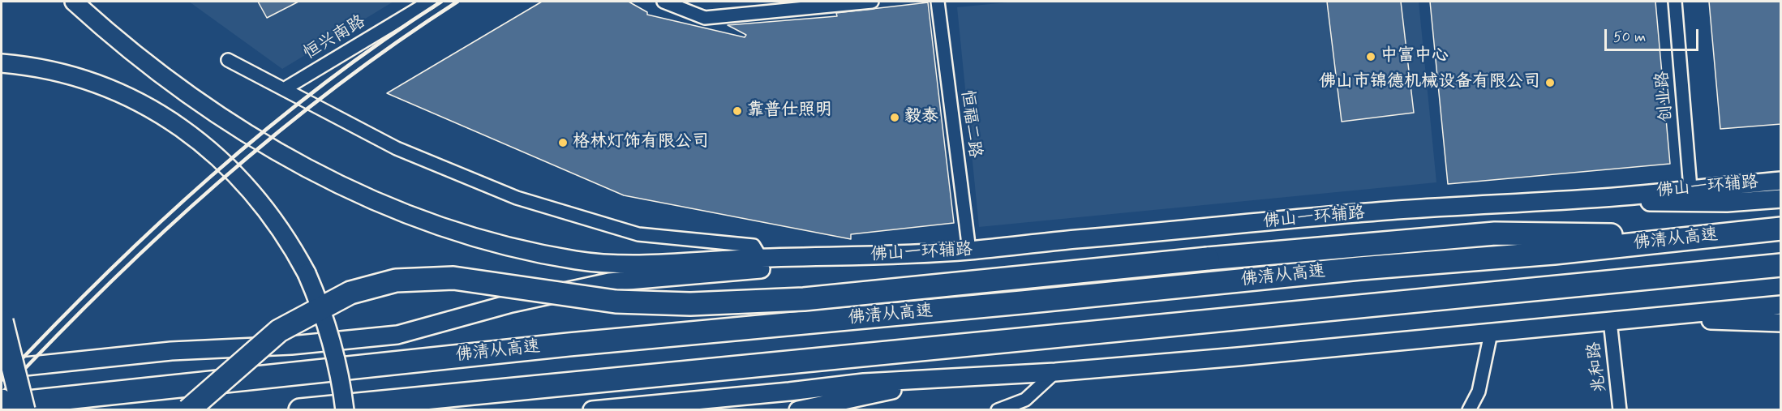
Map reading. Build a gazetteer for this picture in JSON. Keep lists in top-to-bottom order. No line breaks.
{"streets":{"highway":["佛清从高速"],"main road":["佛山一环辅路"],"street":["恒兴南路","创业路","恒福二路","兆和路"]},"crossings":[["创业路","佛山一环辅路"],["恒福二路","佛山一环辅路"]],"places":["中富中心","佛山市锦德机械设备有限公司","靠普仕照明","毅泰","格林灯饰有限公司"],"scale_bar":"50 m"}
